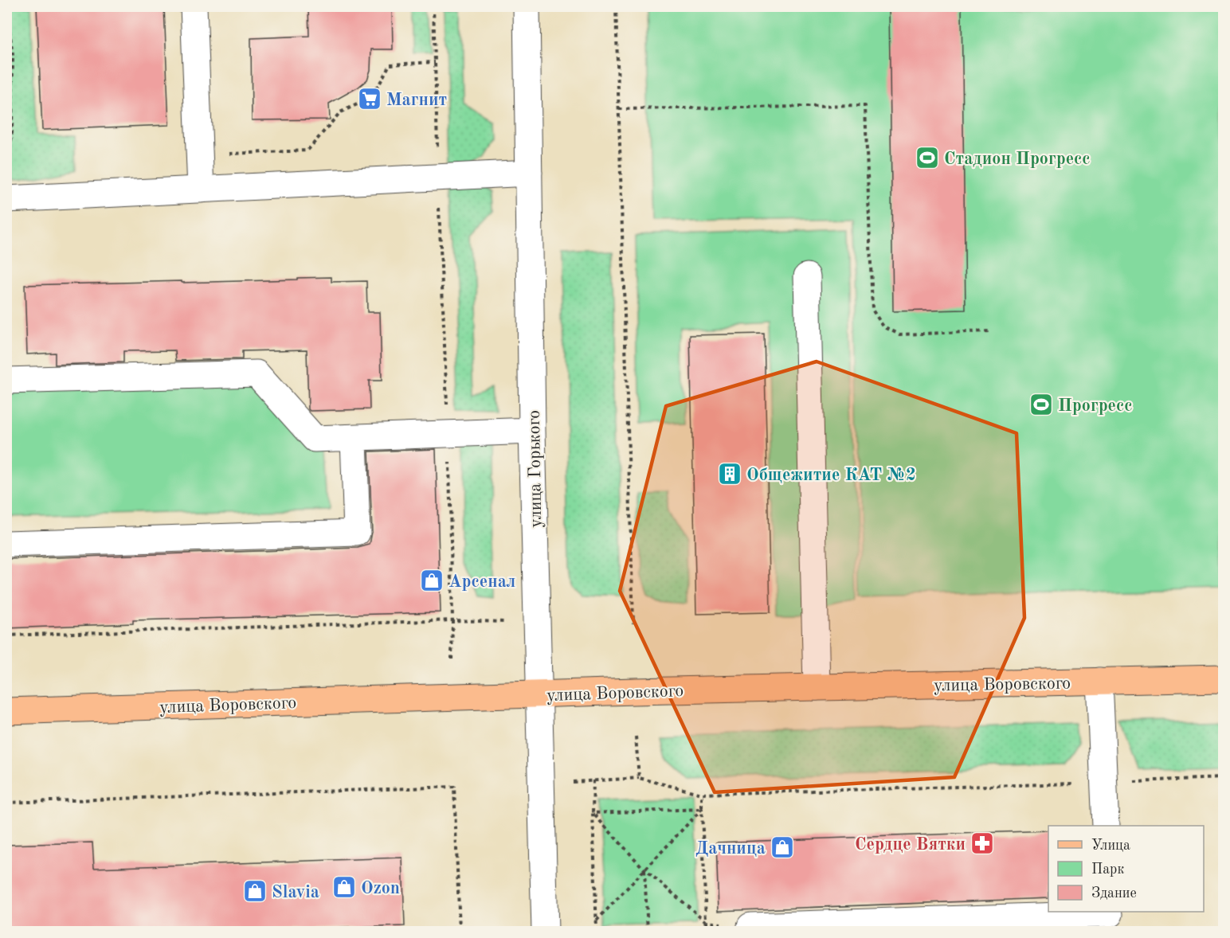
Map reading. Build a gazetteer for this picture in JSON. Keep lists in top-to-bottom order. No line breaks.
{"streets":{"main road":["улица Воровского"],"street":["улица Горького"]},"crossings":[["улица Горького","улица Воровского"]],"places":{"supermarket":["Магнит"],"sports":["Стадион Прогресс","Прогресс"],"building":["Общежитие КАТ №2"],"shop":["Арсенал","Дачница","Ozon","Slavia"],"pharmacy":["Сердце Вятки"]},"legend":["Улица","Парк","Здание"]}
